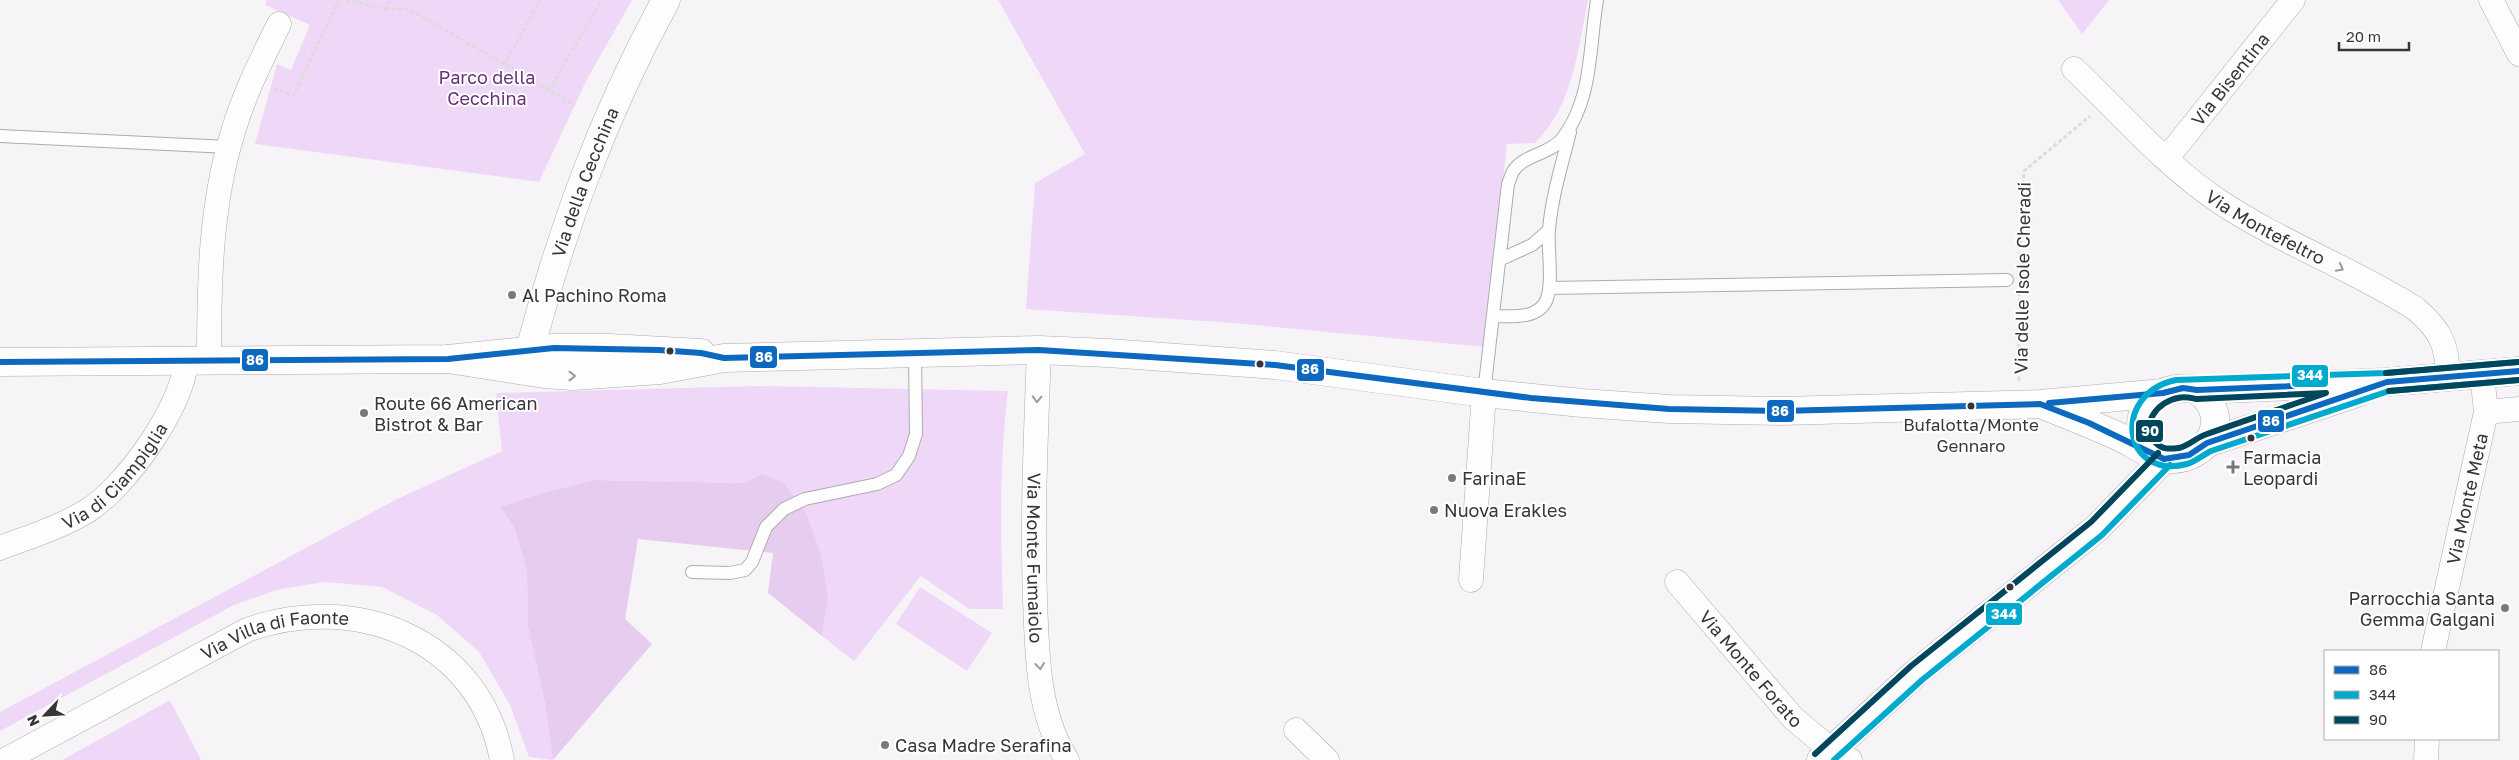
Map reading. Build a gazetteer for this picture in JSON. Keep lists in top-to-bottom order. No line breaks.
{"streets":{"street":["Via Bisentina","Via della Cecchina","Via Montefeltro","Via di Ciampiglia","Via Monte Meta","Via Monte Fumaiolo","Via Villa di Faonte","Via Monte Forato"],"path":["Via delle Isole Cheradi"]},"crossings":[["Via Bisentina","Via Montefeltro"],["Via Montefeltro","Via delle Isole Cheradi"]],"one_way":["Via Montefeltro","Via Monte Fumaiolo"],"parks":["Parco della Cecchina"],"places":{"other":["Al Pachino Roma","Bufalotta/Monte Gennaro","Route 66 American Bistrot & Bar","FarinaE","Nuova Erakles","Parrocchia Santa Gemma Galgani","Casa Madre Serafina"],"health":["Farmacia Leopardi"]},"lines":["transit line 86","transit line 344","transit line 90"],"legend":["86","344","90"],"scale_bar":"20 m","north":"bottom left"}
